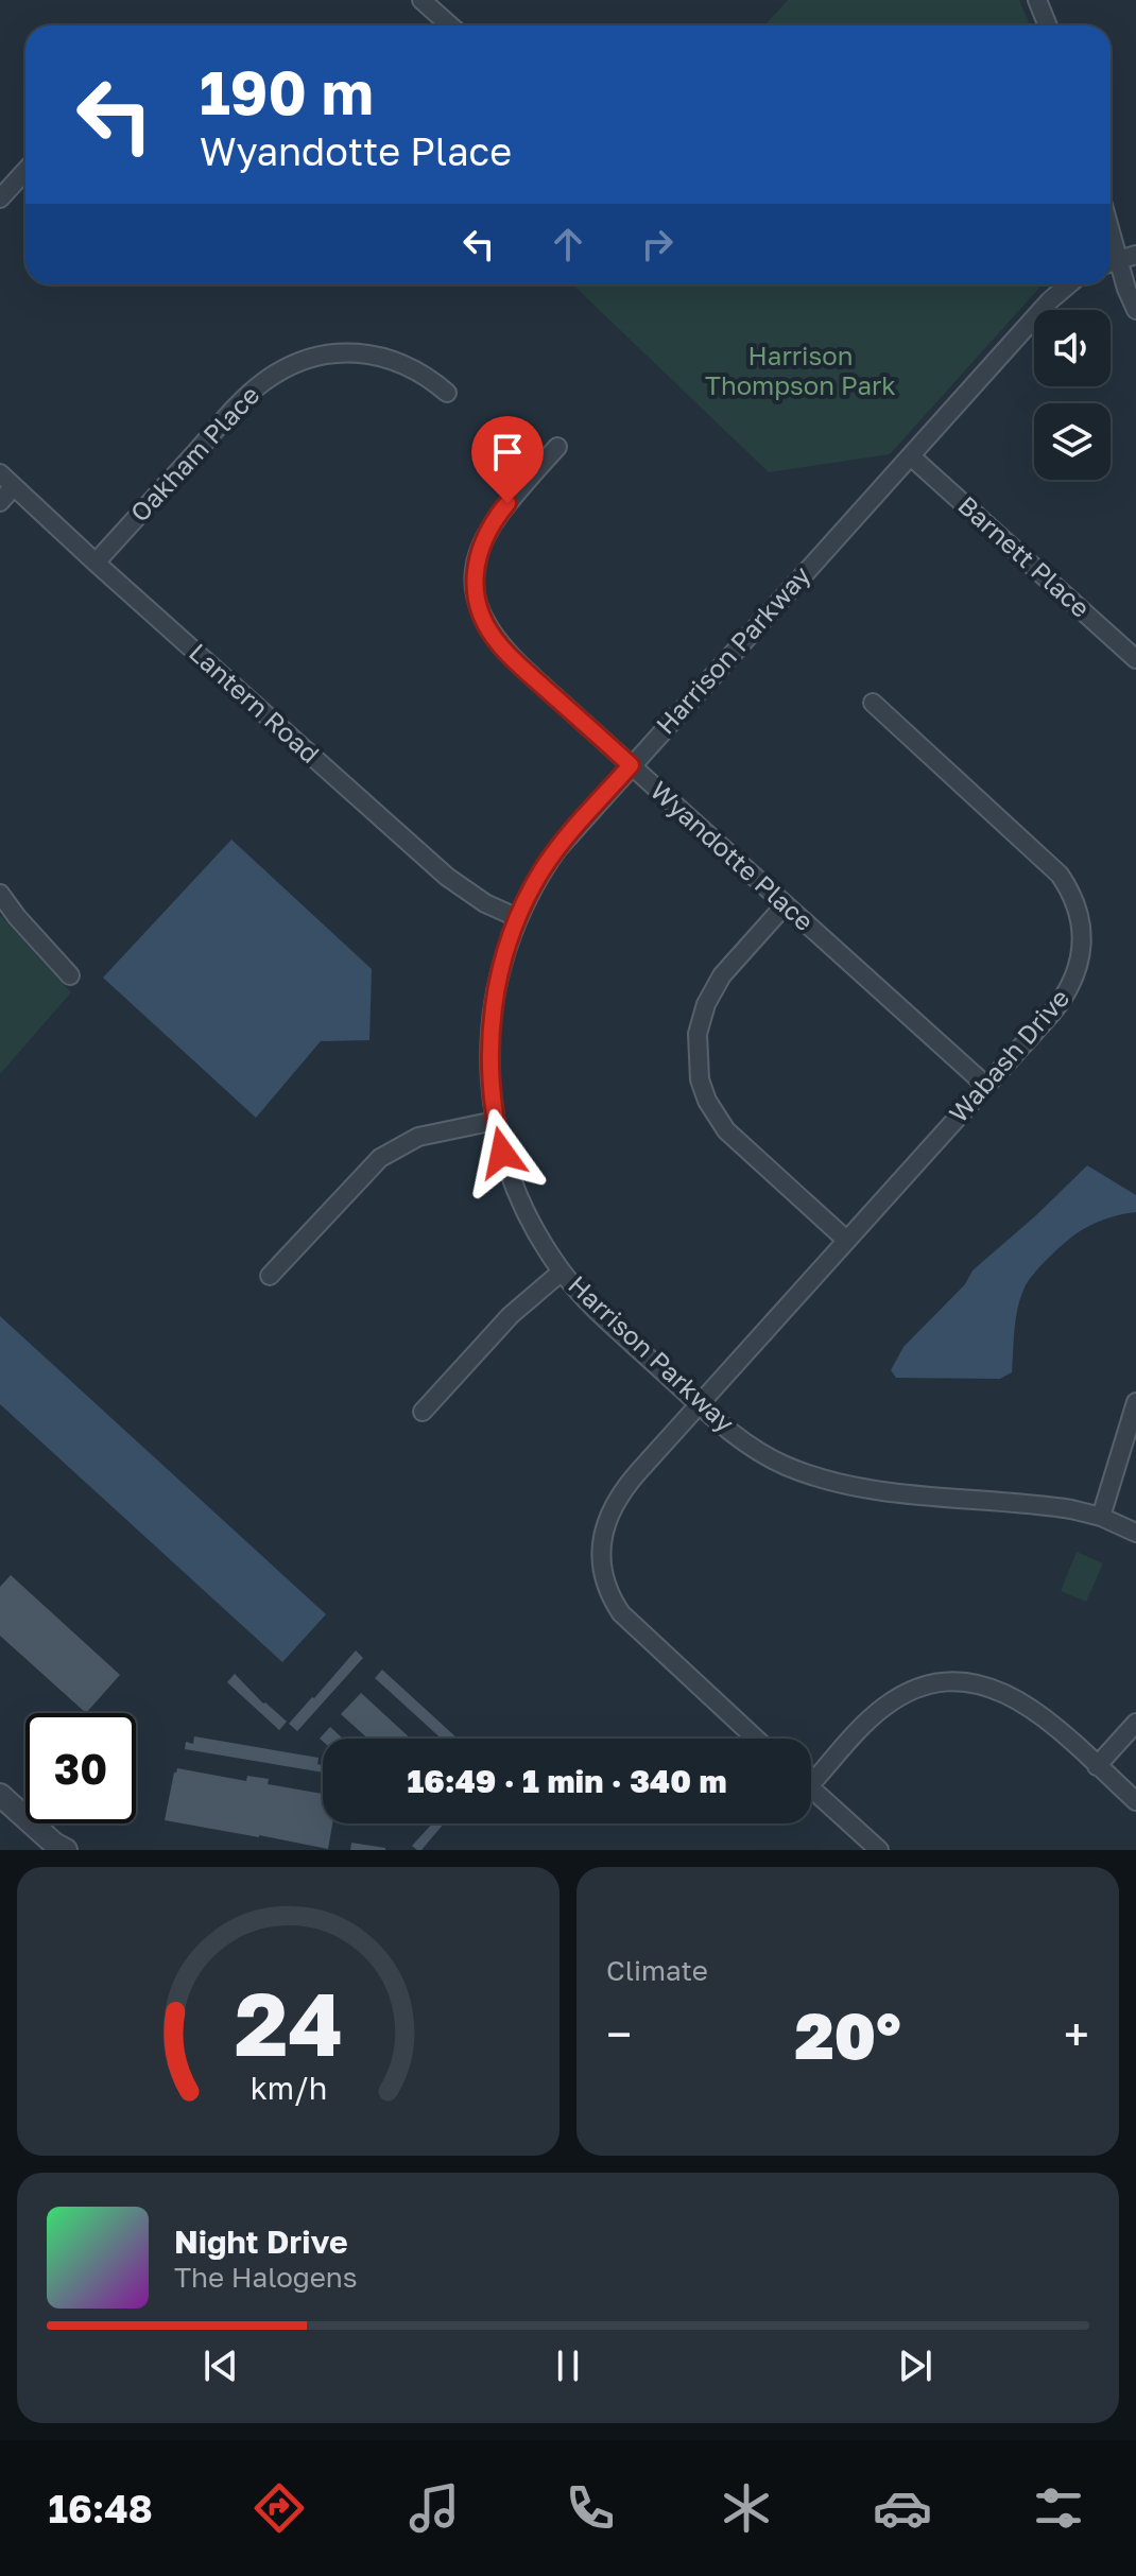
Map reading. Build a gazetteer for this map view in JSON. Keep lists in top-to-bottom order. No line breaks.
{"streets":{"street":["Oakham Place","Barnett Place","Harrison Parkway","Lantern Road","Wyandotte Place","Wabash Drive"]},"crossings":[["Oakham Place","Lantern Road"],["Barnett Place","Harrison Parkway"],["Harrison Parkway","Lantern Road"],["Harrison Parkway","Wyandotte Place"],["Harrison Parkway","Wabash Drive"],["Wyandotte Place","Wabash Drive"]],"parks":["Harrison Thompson Park"],"page":{"turn":["190 m","Wyandotte Place"],"limit":"30","trip":"16:49 · 1 min · 340 m","tile":"Climate","heat":["−","20°","+"],"song":["Night Drive","The Halogens"],"tabs":"16:48","gauge":["24","km/h"]}}
